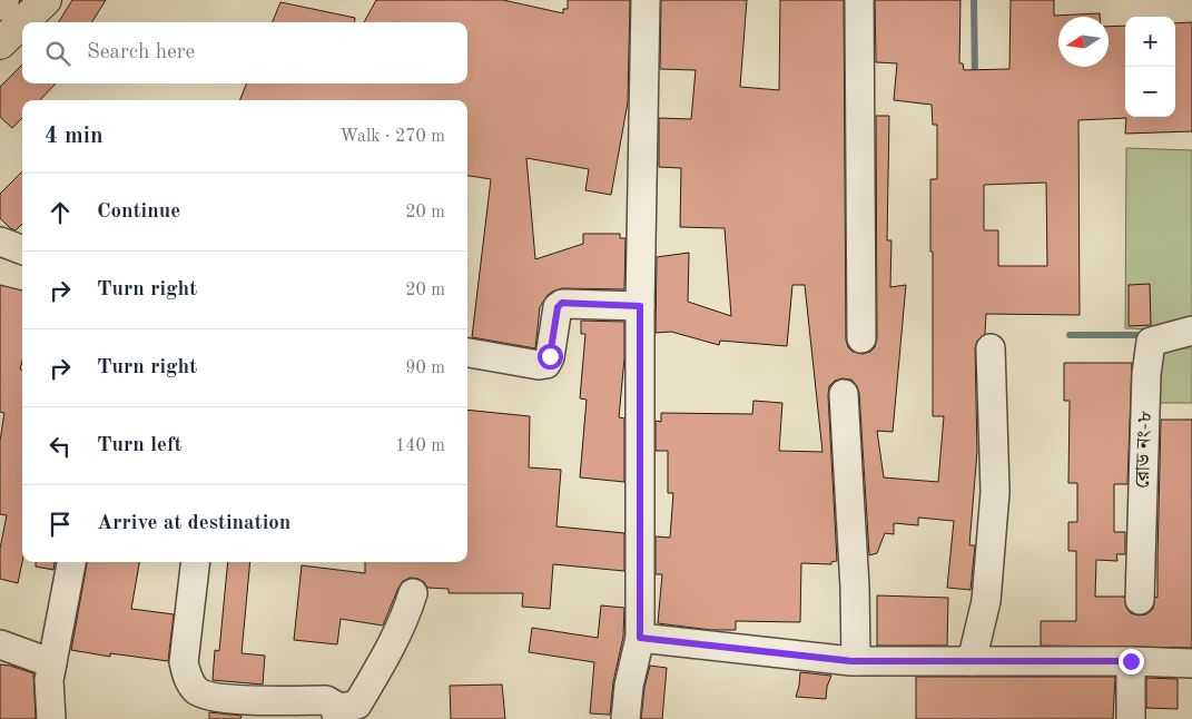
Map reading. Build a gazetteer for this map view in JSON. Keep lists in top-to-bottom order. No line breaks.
{"streets":{"street":["রোড নং-৮"]},"north":"left","page":{"map_buttons":["+","−"],"search":"Search here","heading":["4 min","Walk · 270 m"],"list":[["Continue","20 m"],["Turn right","20 m"],["Turn right","90 m"],["Turn left","140 m"],"Arrive at destination"]}}
